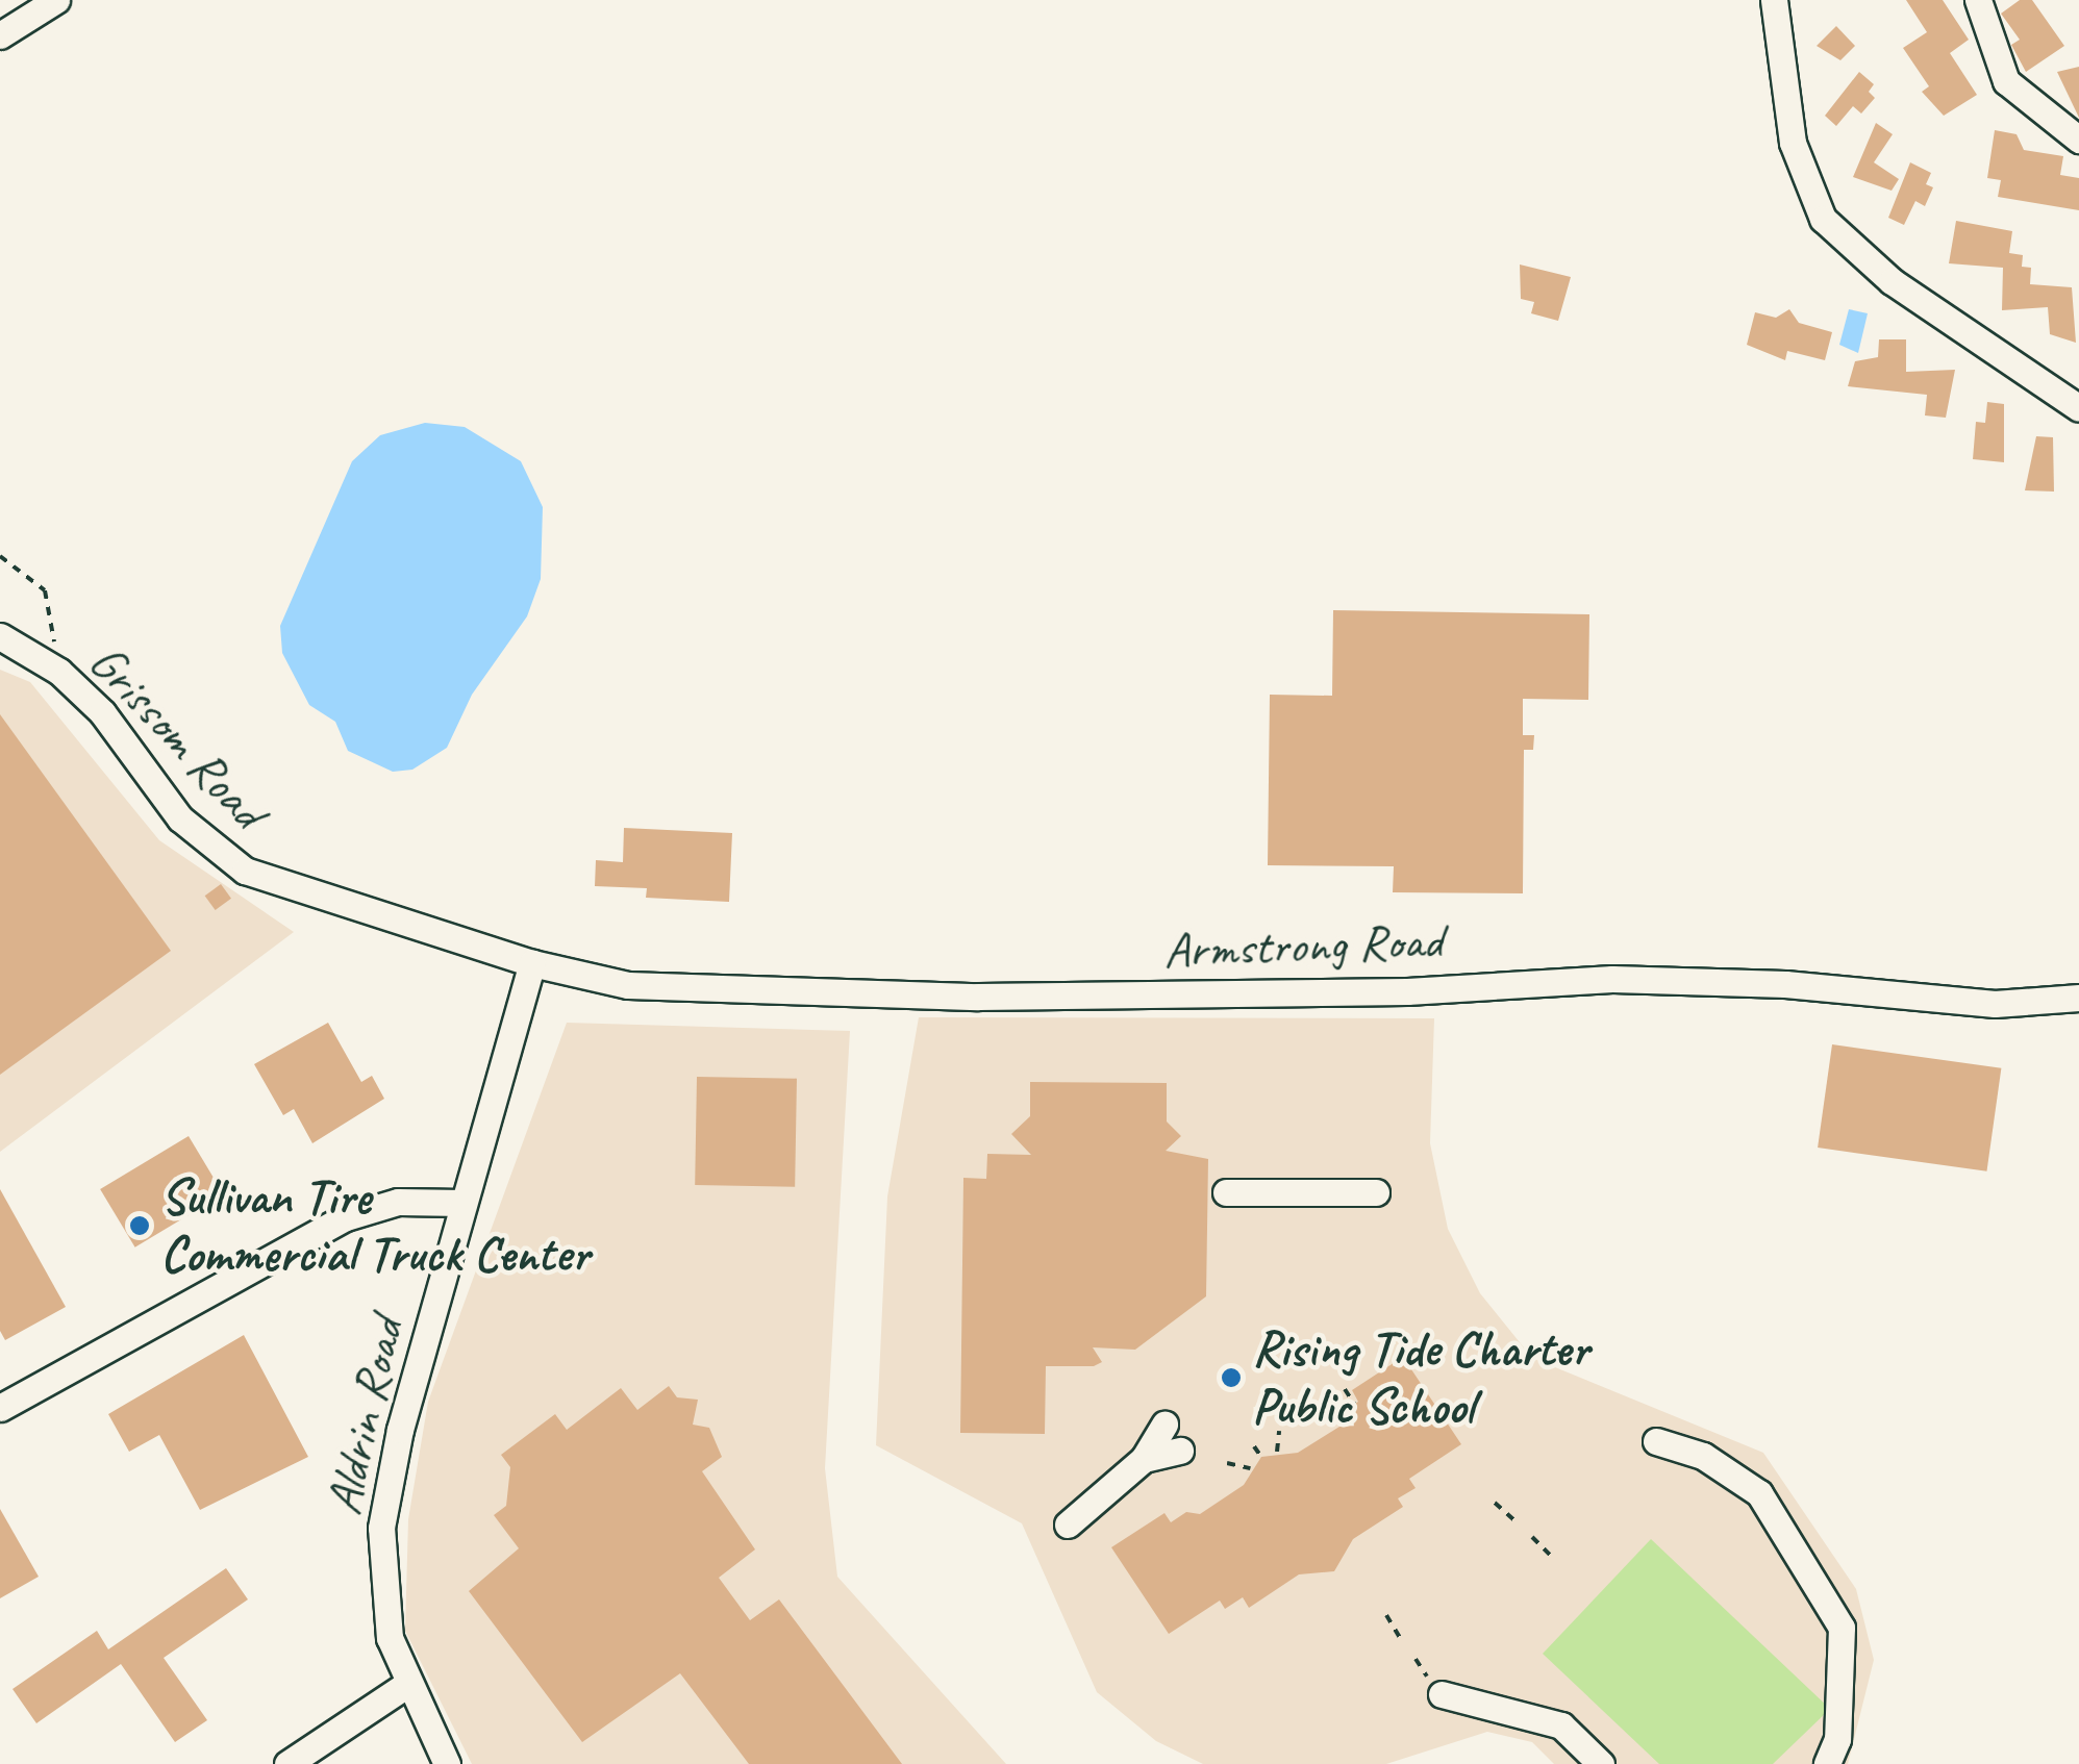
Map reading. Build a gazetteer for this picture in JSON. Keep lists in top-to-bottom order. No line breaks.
{"streets":{"street":["Grissom Road","Armstrong Road","Aldrin Road"]},"crossings":[["Grissom Road","Armstrong Road"],["Grissom Road","Aldrin Road"],["Armstrong Road","Aldrin Road"]],"places":["Sullivan Tire Commercial Truck Center","Rising Tide Charter Public School"]}
